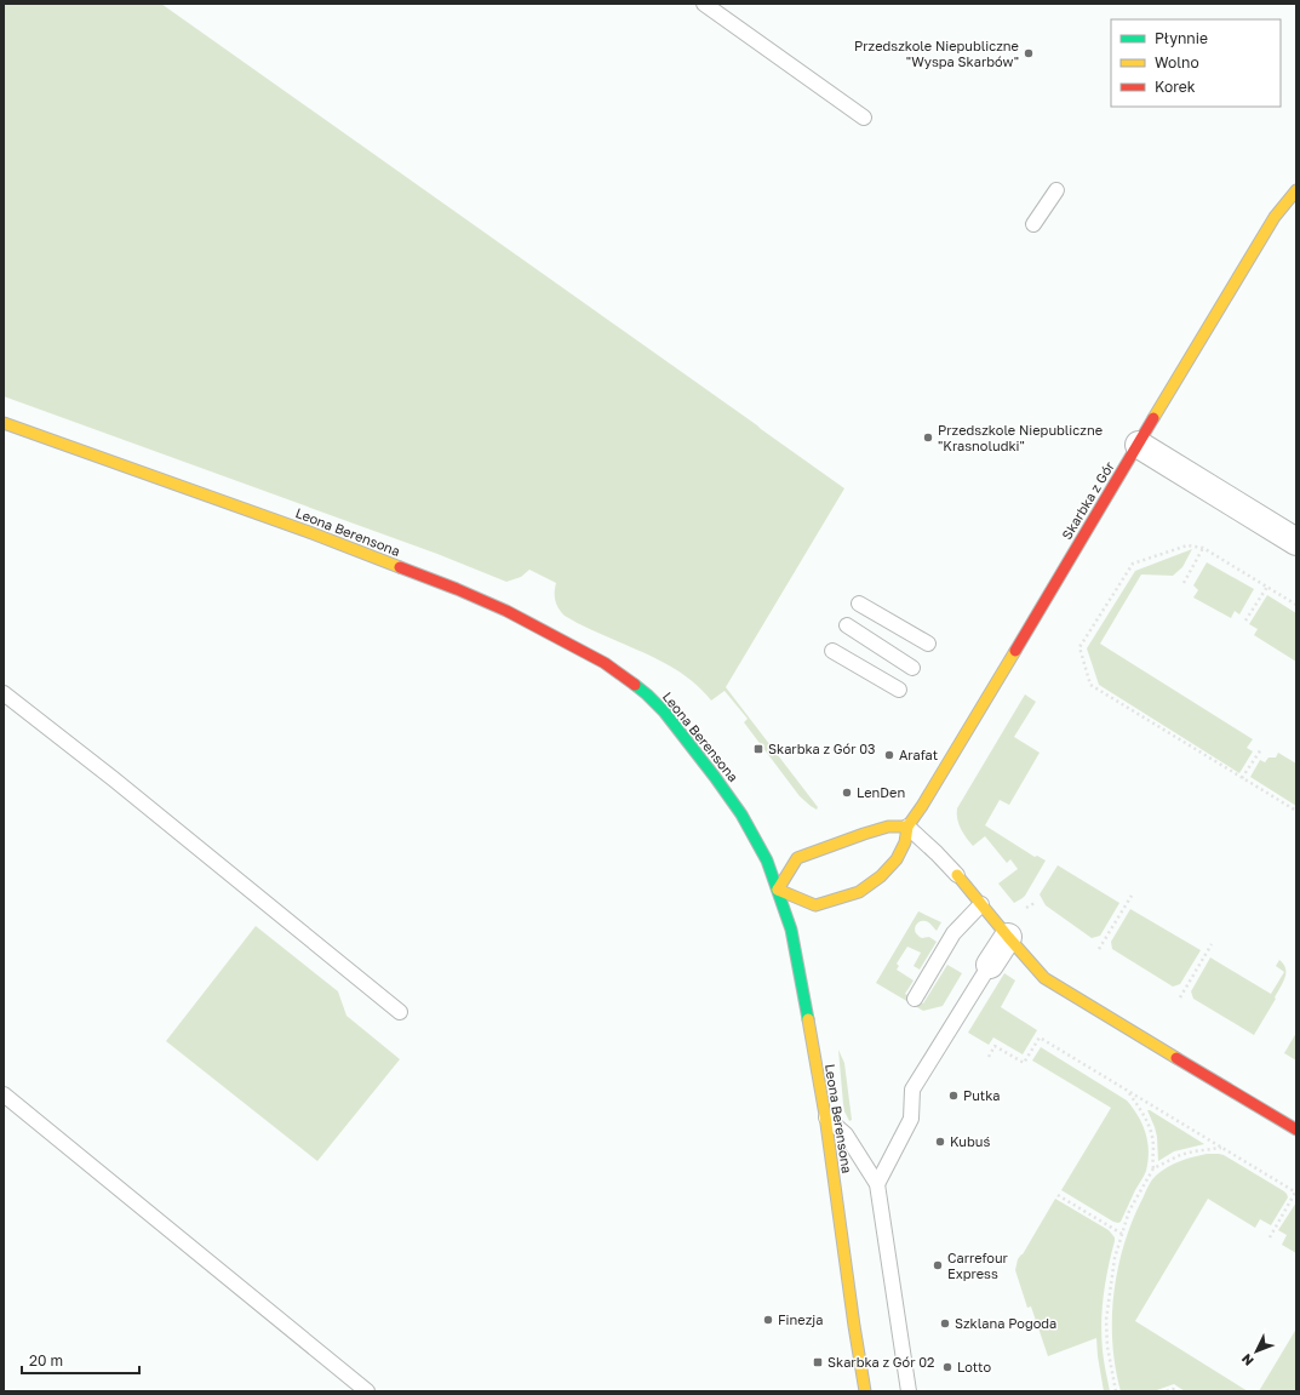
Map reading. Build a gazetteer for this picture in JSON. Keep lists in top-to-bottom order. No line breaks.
{"streets":{"street":["Skarbka z Gór","Leona Berensona"]},"crossings":[["Skarbka z Gór","Leona Berensona"]],"places":{"other":["Przedszkole Niepubliczne \"Wyspa Skarbów\"","Przedszkole Niepubliczne \"Krasnoludki\"","Arafat","LenDen","Putka","Kubuś","Carrefour Express","Finezja","Szklana Pogoda","Lotto"],"transit":["Skarbka z Gór 03","Skarbka z Gór 02"]},"legend":["Płynnie","Wolno","Korek"],"scale_bar":"20 m","north":"bottom left"}
